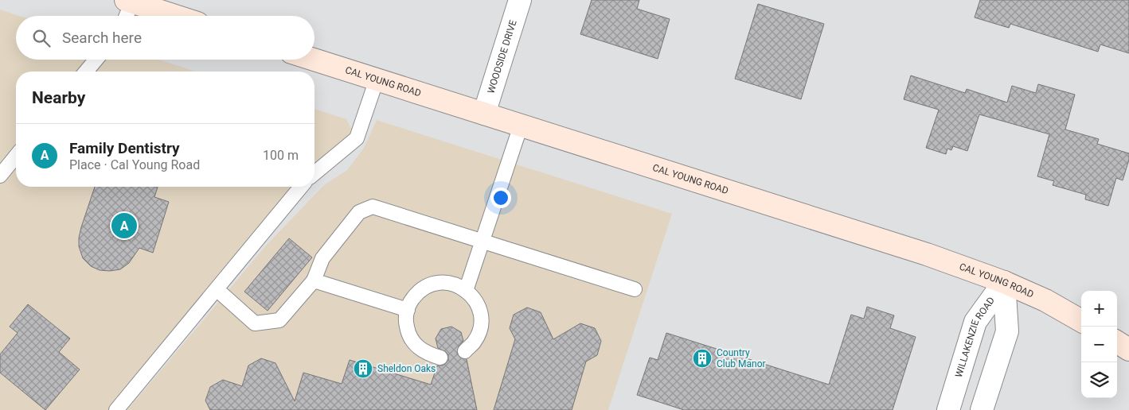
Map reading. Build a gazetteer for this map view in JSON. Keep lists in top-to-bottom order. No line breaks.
{"streets":{"main road":["CAL YOUNG ROAD"],"street":["WOODSIDE DRIVE","WILLAKENZIE ROAD"]},"crossings":[["WOODSIDE DRIVE","CAL YOUNG ROAD"],["CAL YOUNG ROAD","WILLAKENZIE ROAD"]],"places":{"building":["Country Club Manor","Sheldon Oaks"]},"page":{"search":"Search here","heading":"Nearby","list":[{"mark":"A","name":"Family Dentistry","note":"Place · Cal Young Road","value":"100 m"}],"pins":"A","map_buttons":["+","−"]}}
